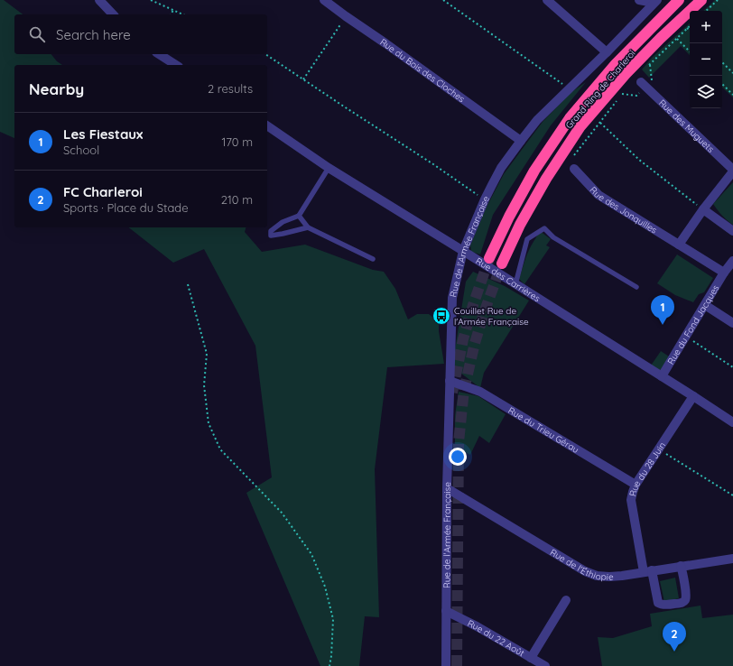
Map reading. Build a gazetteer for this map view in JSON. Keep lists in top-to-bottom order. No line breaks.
{"streets":{"highway":["Grand Ring de Charleroi"],"street":["Rue du Bois des Cloches","Rue des Muguets","Rue des Jonquilles","Rue de l'Armée Française","Rue des Carrières","Rue du Fond Jacques","Rue du Trieu Gérau","Rue du 28 Juin","Rue de l'Éthiopie","Rue du 22 Août"]},"crossings":[["Rue du Bois des Cloches","Rue de l'Armée Française"],["Rue des Jonquilles","Rue du Fond Jacques"],["Rue de l'Armée Française","Rue des Carrières"],["Rue de l'Armée Française","Rue du Trieu Gérau"],["Rue de l'Armée Française","Rue de l'Éthiopie"],["Rue de l'Armée Française","Rue du 22 Août"],["Rue des Carrières","Rue du Fond Jacques"],["Rue des Carrières","Rue du 28 Juin"],["Rue du Trieu Gérau","Rue du 28 Juin"],["Rue du 28 Juin","Rue de l'Éthiopie"]],"places":{"bus stop":["Couillet Rue de l'Armée Française"]},"page":{"map_buttons":["+","−"],"search":"Search here","heading":["Nearby","2 results"],"list":[{"mark":"1","name":"Les Fiestaux","note":"School","value":"170 m"},{"mark":"2","name":"FC Charleroi","note":"Sports · Place du Stade","value":"210 m"}],"pins":["1","2"]}}
